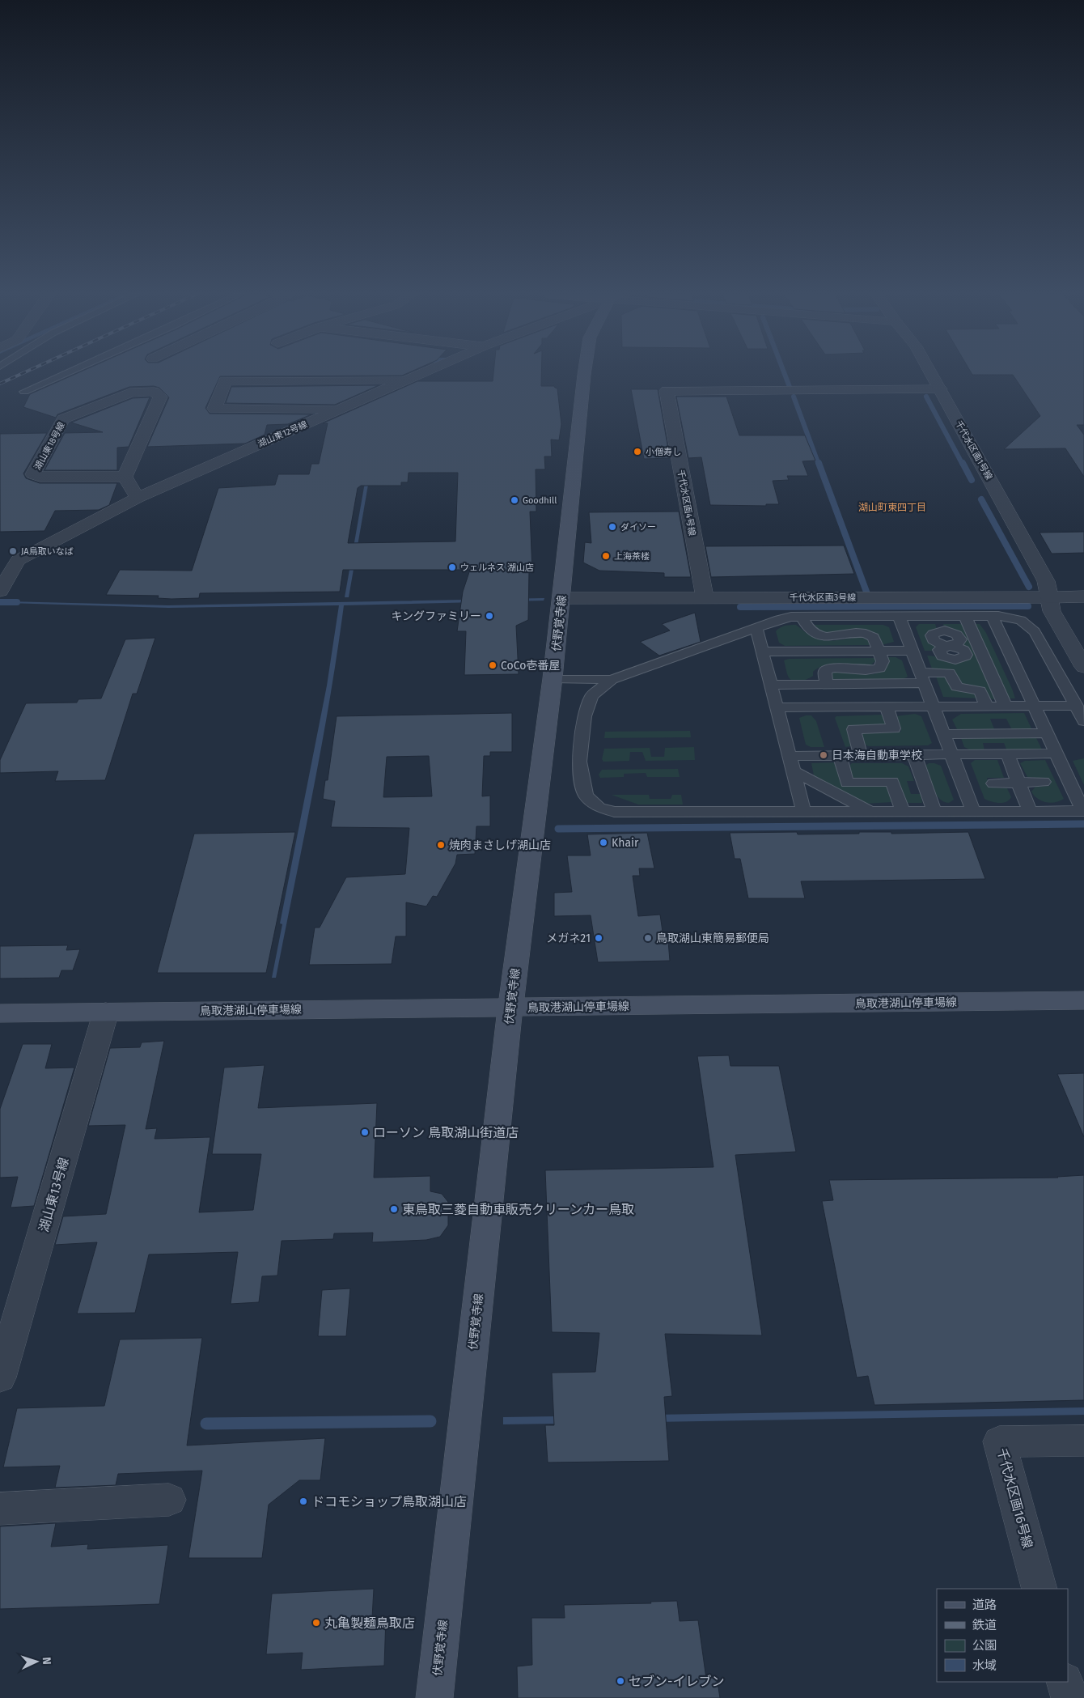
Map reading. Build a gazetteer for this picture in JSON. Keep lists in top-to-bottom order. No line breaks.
{"streets":{"main road":["伏野覚寺線","鳥取港湖山停車場線"],"street":["湖山東12号線","湖山東18号線","千代水区画1号線","千代水区画4号線","千代水区画3号線","湖山東13号線","千代水区画16号線"]},"crossings":[["千代水区画1号線","千代水区画4号線"],["千代水区画1号線","千代水区画3号線"],["千代水区画4号線","千代水区画3号線"],["千代水区画3号線","伏野覚寺線"],["伏野覚寺線","鳥取港湖山停車場線"],["鳥取港湖山停車場線","湖山東13号線"]],"districts":["湖山町東四丁目"],"places":["小僧寿し","Goodhill","ダイソー","JA鳥取いなば","上海茶楼","ウェルネス 湖山店","キングファミリー","CoCo壱番屋","日本海自動車学校","Khair","焼肉まさしげ湖山店","メガネ21","鳥取湖山東簡易郵便局","ローソン 鳥取湖山街道店","東鳥取三菱自動車販売クリーンカー鳥取","ドコモショップ鳥取湖山店","丸亀製麺鳥取店","セブン-イレブン"],"legend":["道路","鉄道","公園","水域"],"north":"right"}
